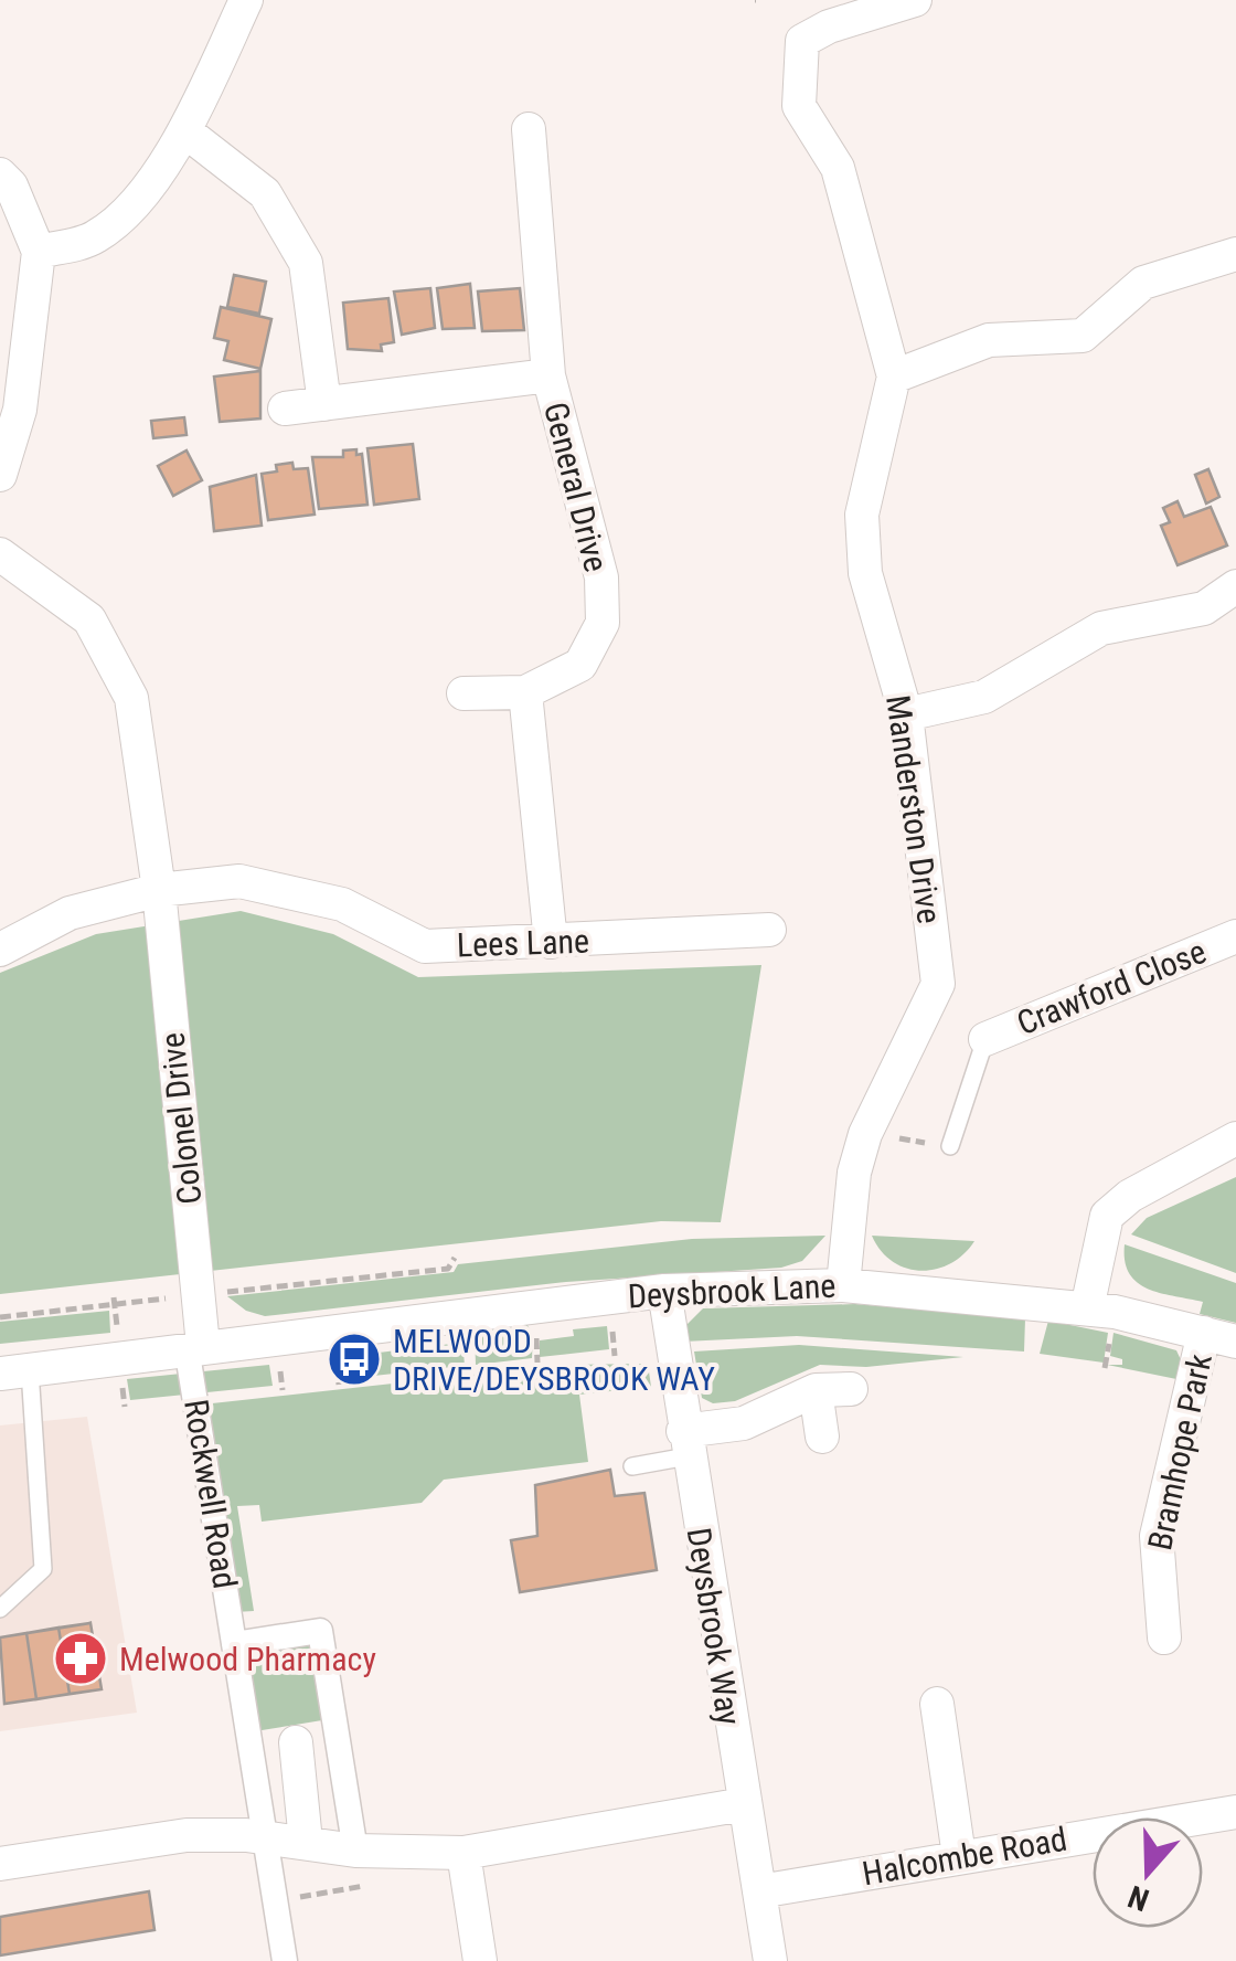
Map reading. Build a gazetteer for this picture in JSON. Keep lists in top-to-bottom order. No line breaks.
{"streets":{"street":["General Drive","Manderston Drive","Lees Lane","Crawford Close","Colonel Drive","Deysbrook Lane","Bramhope Park","Rockwell Road","Deysbrook Way","Halcombe Road"]},"crossings":[["Manderston Drive","Deysbrook Lane"],["Lees Lane","Colonel Drive"],["Colonel Drive","Deysbrook Lane"],["Colonel Drive","Rockwell Road"],["Deysbrook Lane","Bramhope Park"],["Deysbrook Lane","Rockwell Road"],["Deysbrook Lane","Deysbrook Way"],["Deysbrook Way","Halcombe Road"]],"places":{"bus stop":["MELWOOD DRIVE/DEYSBROOK WAY"],"pharmacy":["Melwood Pharmacy"]},"north":"bottom"}
